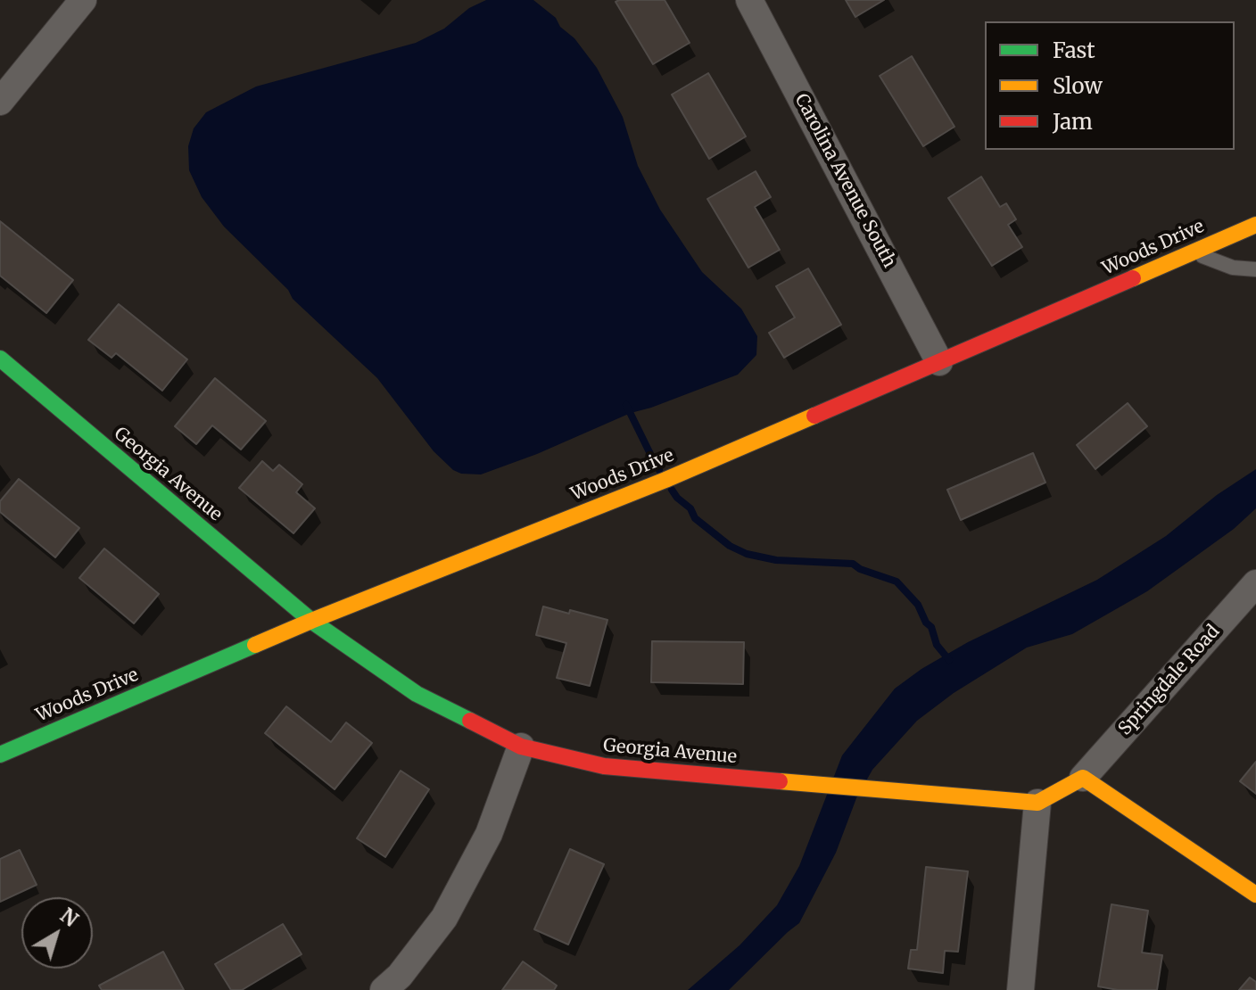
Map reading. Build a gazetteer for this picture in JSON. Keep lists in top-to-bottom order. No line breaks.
{"streets":{"street":["Carolina Avenue South","Woods Drive","Georgia Avenue","Springdale Road"]},"crossings":[["Carolina Avenue South","Woods Drive"],["Woods Drive","Georgia Avenue"]],"legend":["Fast","Slow","Jam"],"north":"top right"}
